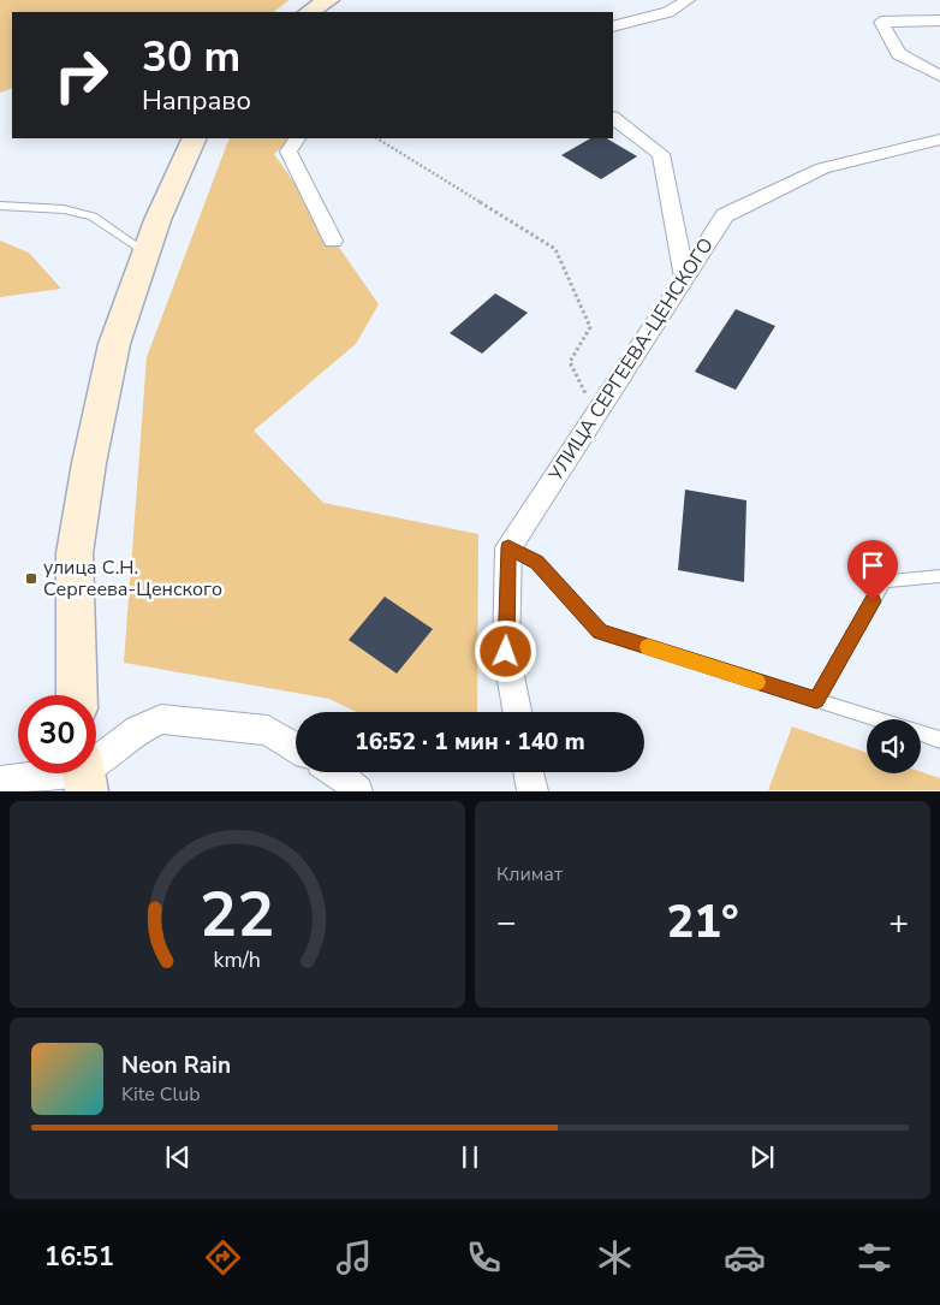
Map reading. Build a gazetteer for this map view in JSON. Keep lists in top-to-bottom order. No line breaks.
{"streets":{"street":["УЛИЦА СЕРГЕЕВА-ЦЕНСКОГО"]},"places":{"transit":["улица С.Н. Сергеева-Ценского"]},"page":{"turn":["30 m","Направо"],"limit":"30","trip":"16:52 · 1 мин · 140 m","tile":"Климат","heat":["−","21°","+"],"song":["Neon Rain","Kite Club"],"tabs":"16:51","gauge":["22","km/h"]}}
